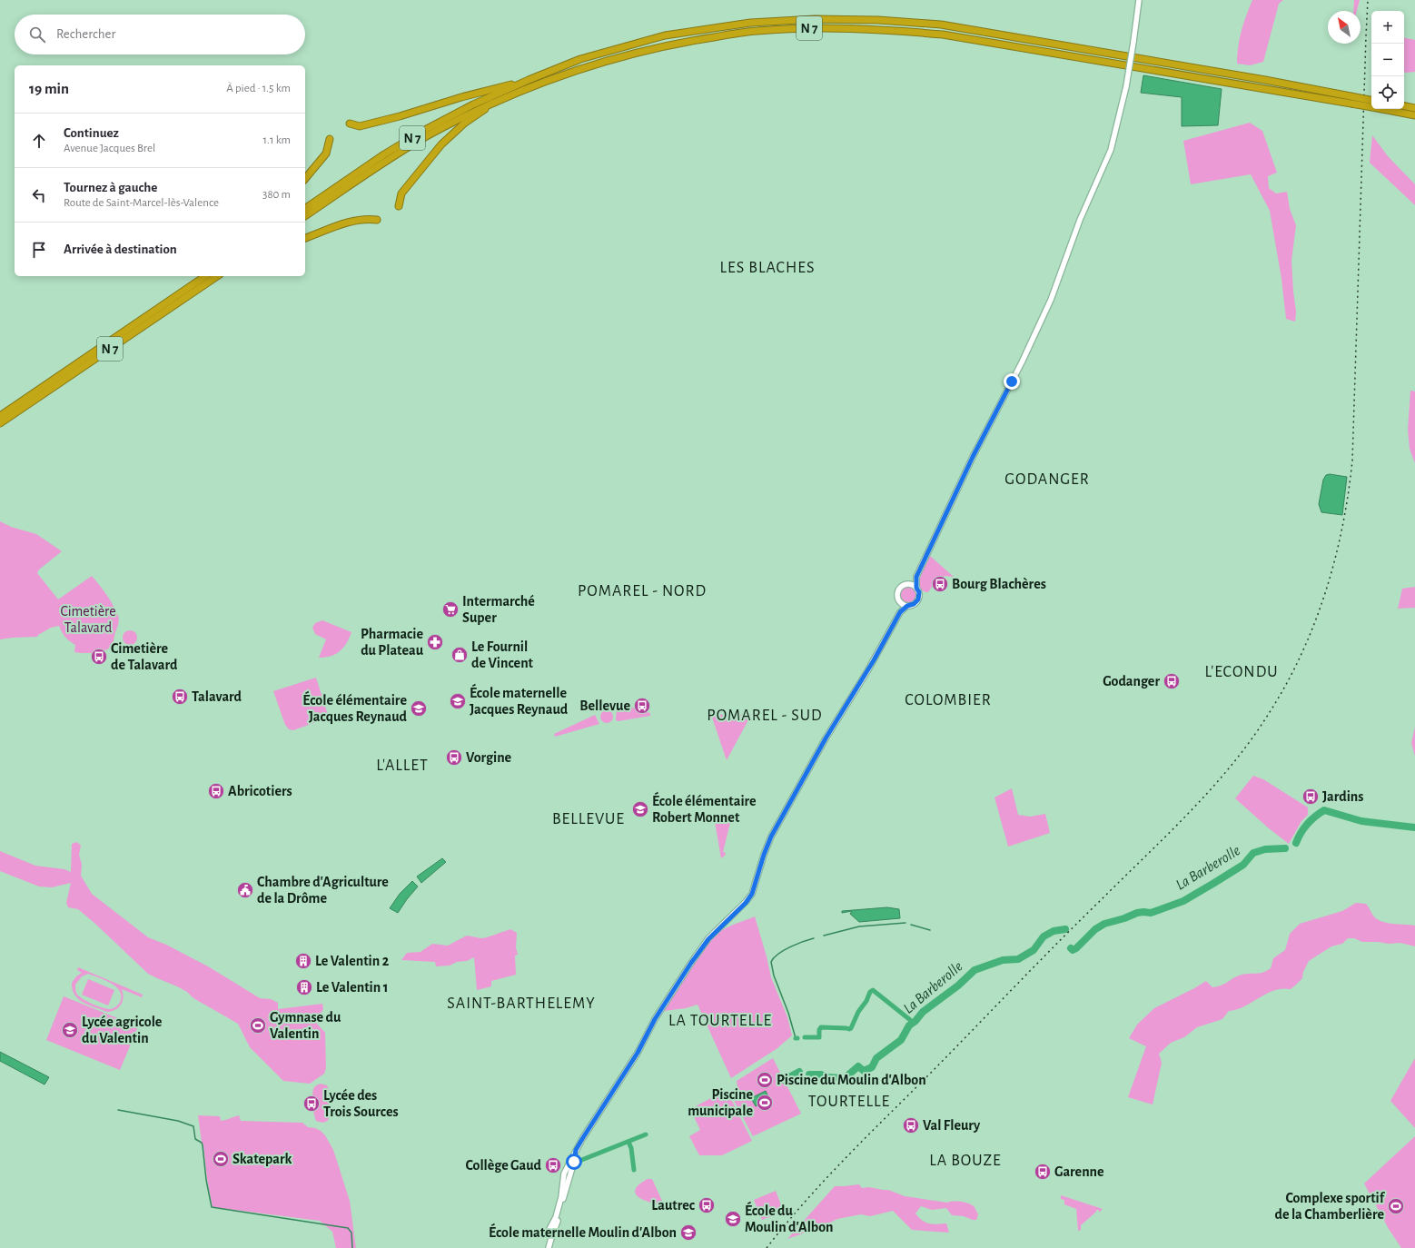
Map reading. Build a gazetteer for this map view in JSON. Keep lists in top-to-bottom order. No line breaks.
{"streets":{"highway":["N 7"]},"districts":["LES BLACHES","GODANGER","POMAREL - NORD","L'ECONDU","COLOMBIER","POMAREL - SUD","L'ALLET","BELLEVUE","SAINT-BARTHELEMY","LA TOURTELLE","TOURTELLE","LA BOUZE"],"water":["La Barberolle"],"parks":["Cimetière Talavard"],"places":{"bus stop":["Bourg Blachères","Cimetière de Talavard","Godanger","Talavard","Bellevue","Vorgine","Abricotiers","Jardins","Lycée des Trois Sources","Val Fleury","Collège Gaud","Garenne","Lautrec"],"supermarket":["Intermarché Super"],"pharmacy":["Pharmacie du Plateau"],"shop":["Le Fournil de Vincent"],"school or university":["École maternelle Jacques Reynaud","École élémentaire Jacques Reynaud","École élémentaire Robert Monnet","Lycée agricole du Valentin","École du Moulin d'Albon","École maternelle Moulin d'Albon"],"public building":["Chambre d'Agriculture de la Drôme"],"building":["Le Valentin 2","Le Valentin 1"],"sports":["Gymnase du Valentin","Piscine du Moulin d'Albon","Piscine municipale","Skatepark","Complexe sportif de la Chamberlière"]},"north":"top left","page":{"map_buttons":["+","−"],"search":"Rechercher","heading":["19 min","À pied · 1.5 km"],"list":[["Continuez","Avenue Jacques Brel","1.1 km"],["Tournez à gauche","Route de Saint-Marcel-lès-Valence","380 m"],"Arrivée à destination"]}}
